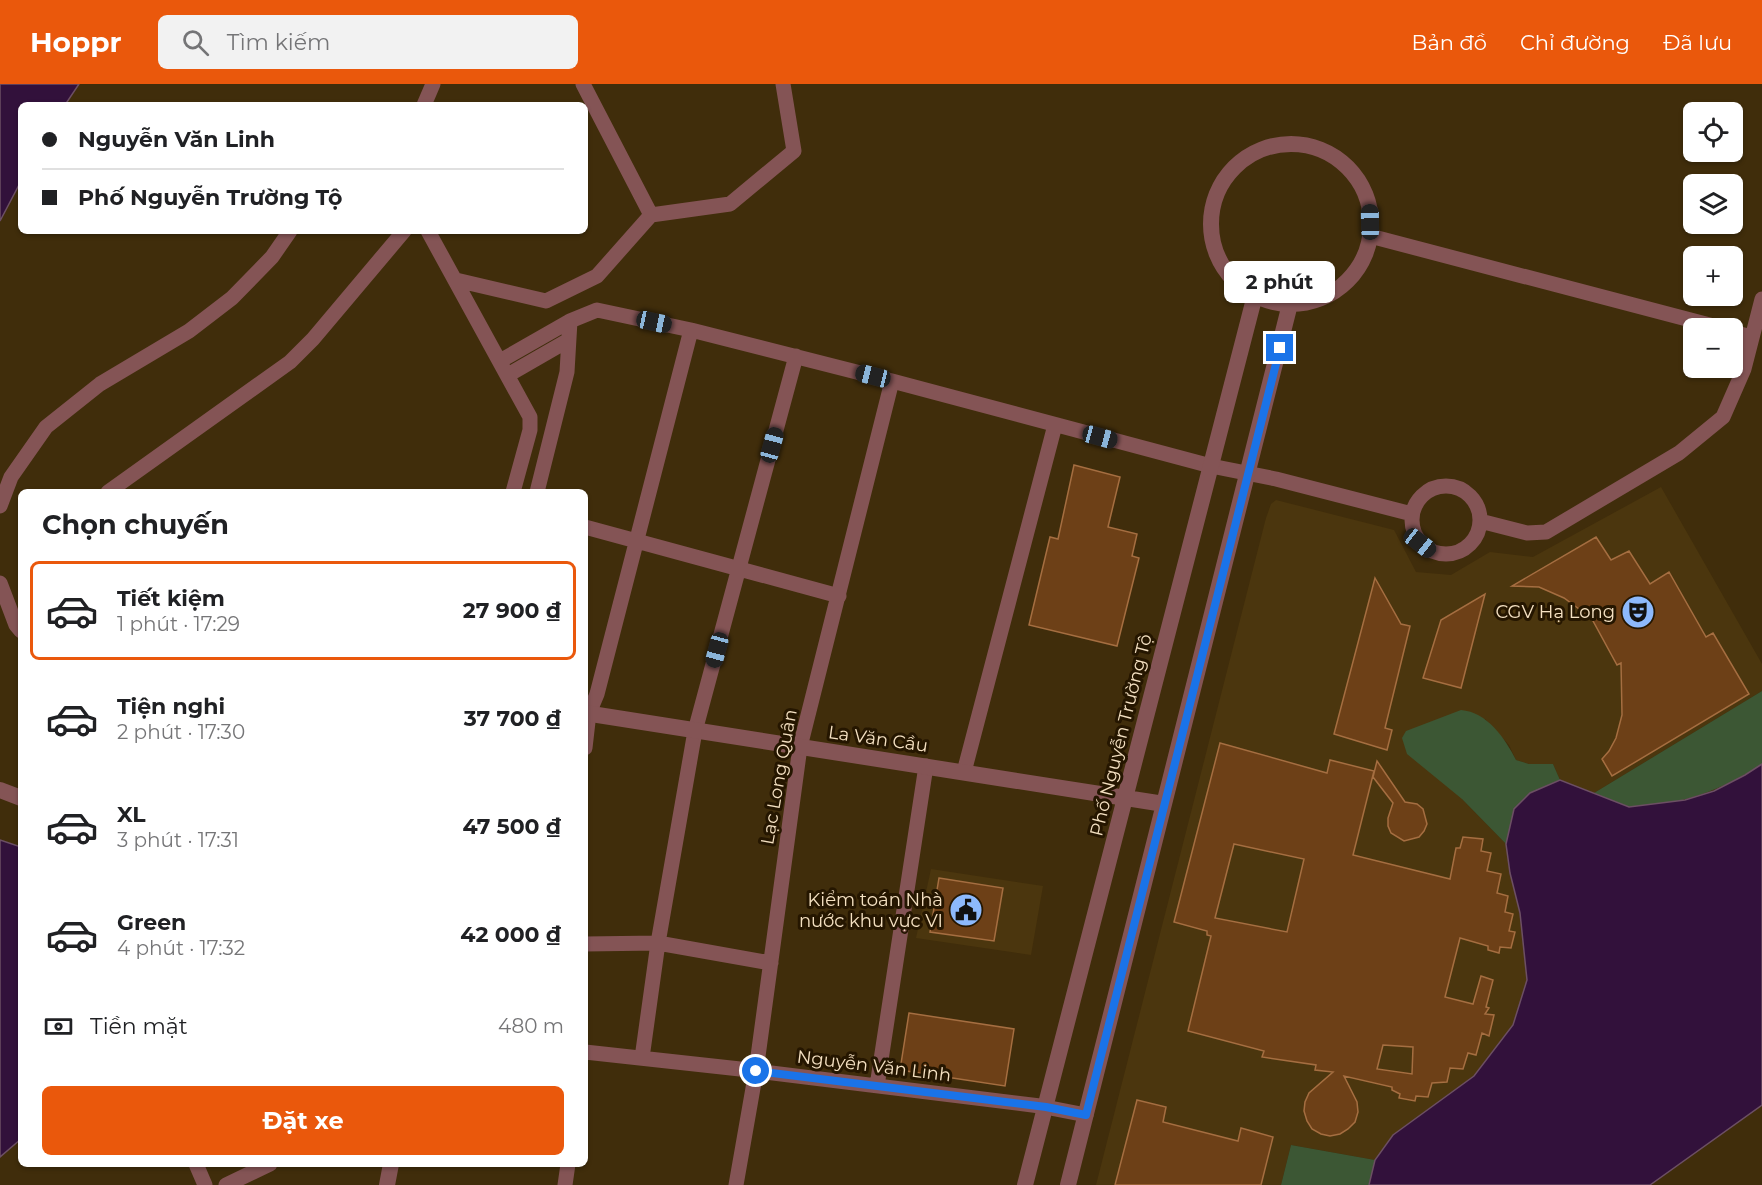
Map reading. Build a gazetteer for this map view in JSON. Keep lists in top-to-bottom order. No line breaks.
{"streets":{"street":["Phố Nguyễn Trường Tộ","La Văn Cầu","Lạc Long Quân","Nguyễn Văn Linh"]},"crossings":[["Phố Nguyễn Trường Tộ","La Văn Cầu"],["Phố Nguyễn Trường Tộ","Nguyễn Văn Linh"],["La Văn Cầu","Lạc Long Quân"],["Lạc Long Quân","Nguyễn Văn Linh"]],"places":{"theatre":["CGV Hạ Long"],"public building":["Kiểm toán Nhà nước khu vực VI"]},"page":{"header":"Hoppr","search":"Tìm kiếm","nav":["Bản đồ","Chỉ đường","Đã lưu"],"map_buttons":["+","−"],"banner":["Nguyễn Văn Linh","Phố Nguyễn Trường Tộ"],"bubble":"2 phút","heading":"Chọn chuyến","list":[{"name":"Tiết kiệm","note":"1 phút · 17:29","value":"27 900 ₫"},{"name":"Tiện nghi","note":"2 phút · 17:30","value":"37 700 ₫"},{"name":"XL","note":"3 phút · 17:31","value":"47 500 ₫"},{"name":"Green","note":"4 phút · 17:32","value":"42 000 ₫"}],"pay":["Tiền mặt","480 m"],"buttons":"Đặt xe"}}
